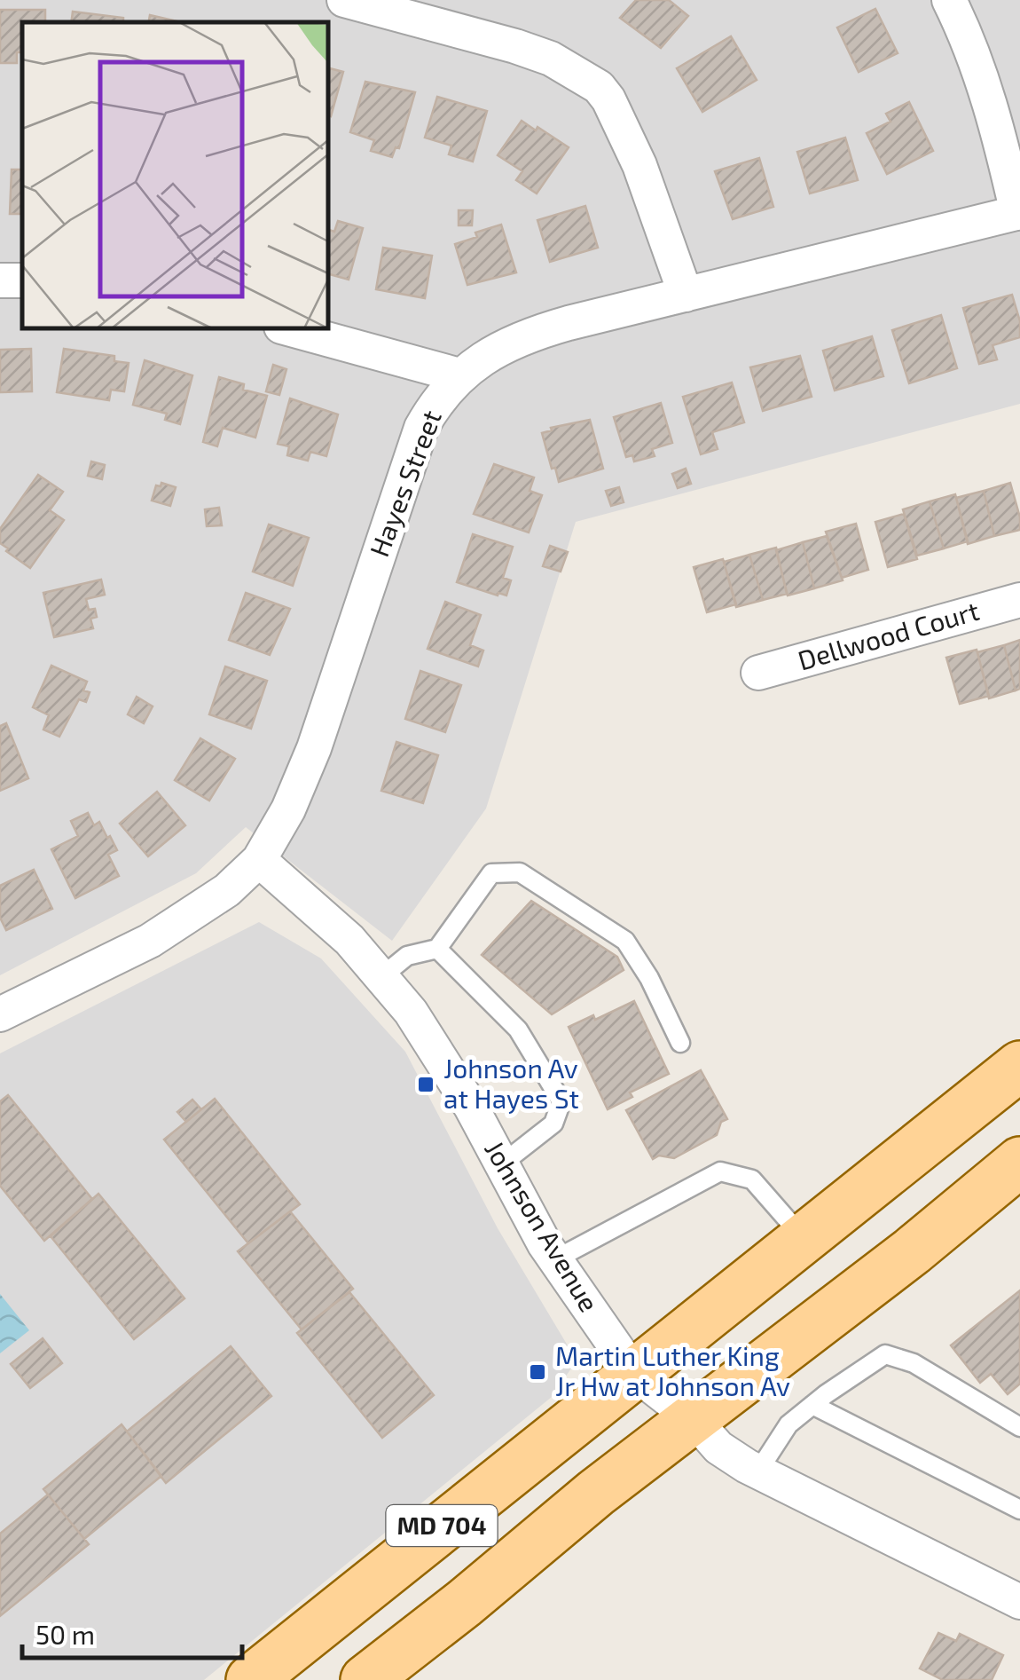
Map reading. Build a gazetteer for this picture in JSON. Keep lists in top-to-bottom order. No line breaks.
{"streets":{"main road":["MD 704"],"street":["Hayes Street","Dellwood Court","Johnson Avenue"]},"crossings":[["Hayes Street","Johnson Avenue"],["Johnson Avenue","MD 704"]],"places":{"transit":["Johnson Av at Hayes St","Martin Luther King Jr Hw at Johnson Av"]},"scale_bar":"50 m"}
